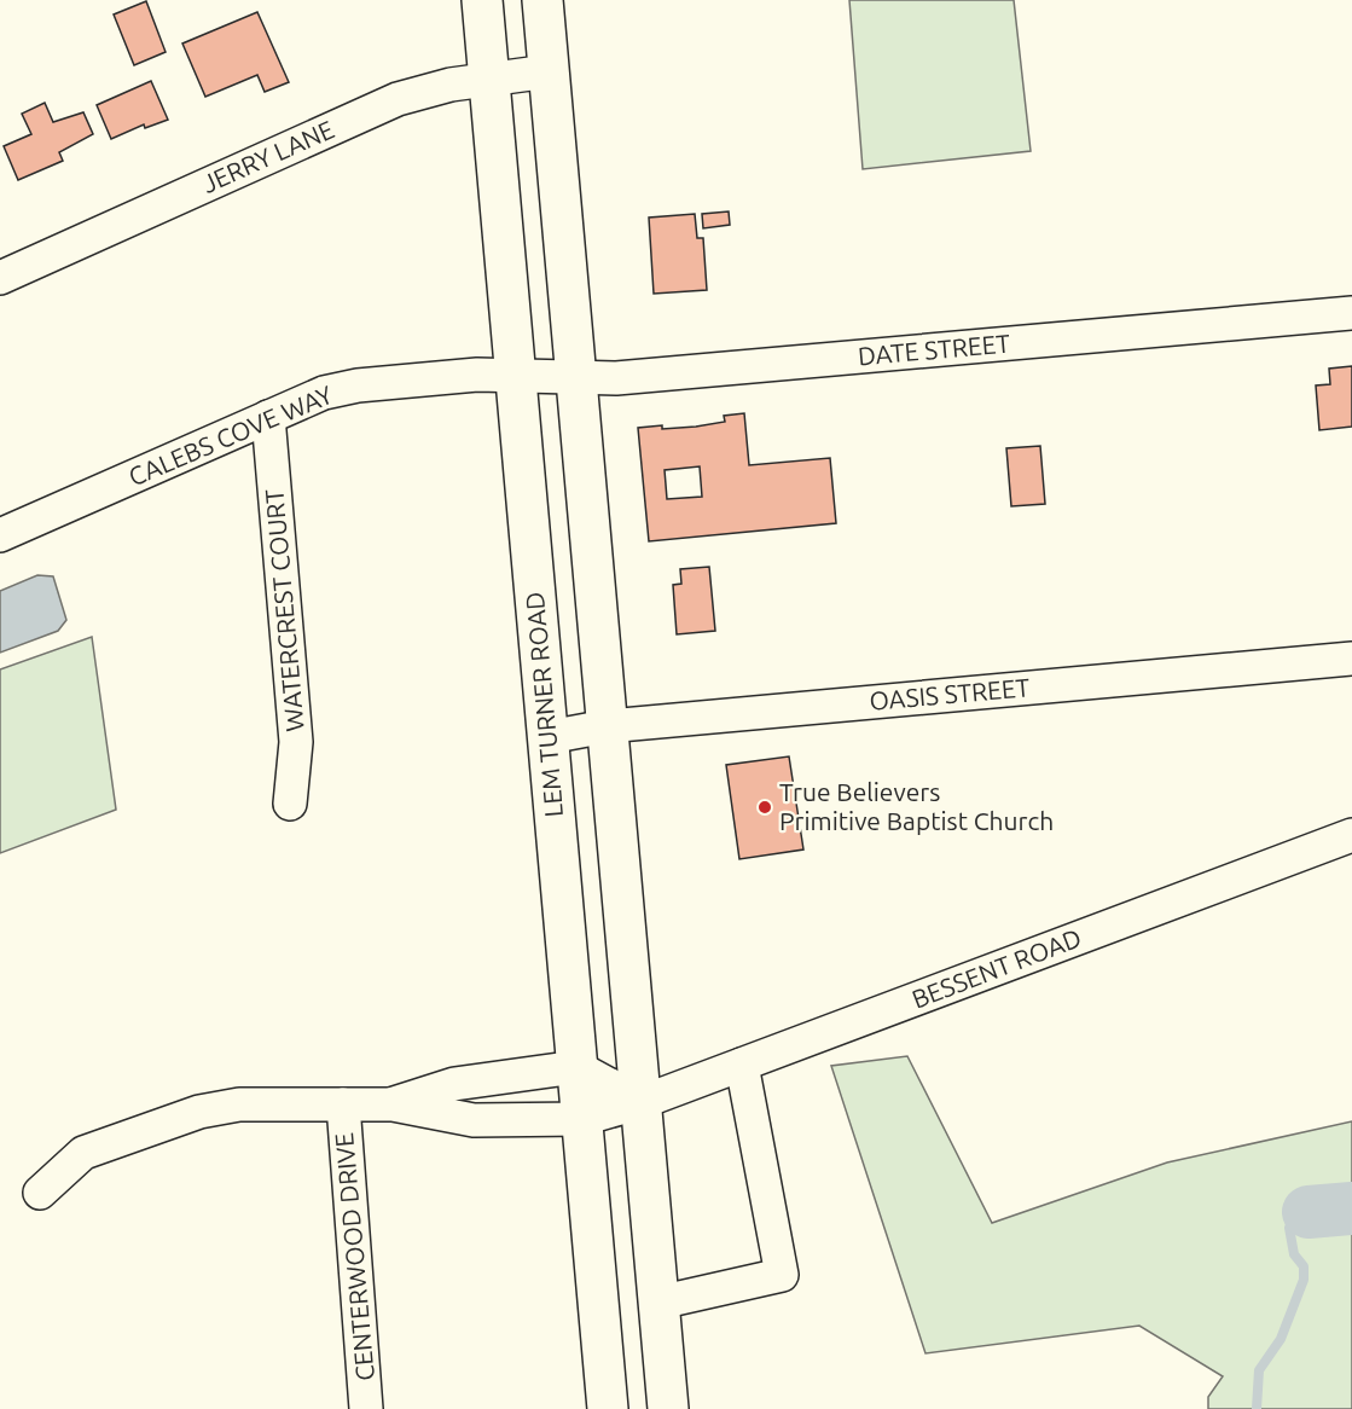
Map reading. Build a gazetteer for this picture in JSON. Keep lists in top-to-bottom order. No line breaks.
{"streets":{"main road":["LEM TURNER ROAD"],"street":["JERRY LANE","DATE STREET","CALEBS COVE WAY","WATERCREST COURT","OASIS STREET","BESSENT ROAD","CENTERWOOD DRIVE"]},"crossings":[["JERRY LANE","LEM TURNER ROAD"],["DATE STREET","CALEBS COVE WAY"],["DATE STREET","LEM TURNER ROAD"],["CALEBS COVE WAY","WATERCREST COURT"],["CALEBS COVE WAY","LEM TURNER ROAD"],["OASIS STREET","LEM TURNER ROAD"],["LEM TURNER ROAD","BESSENT ROAD"],["BESSENT ROAD","CENTERWOOD DRIVE"]],"places":["True Believers Primitive Baptist Church"]}
